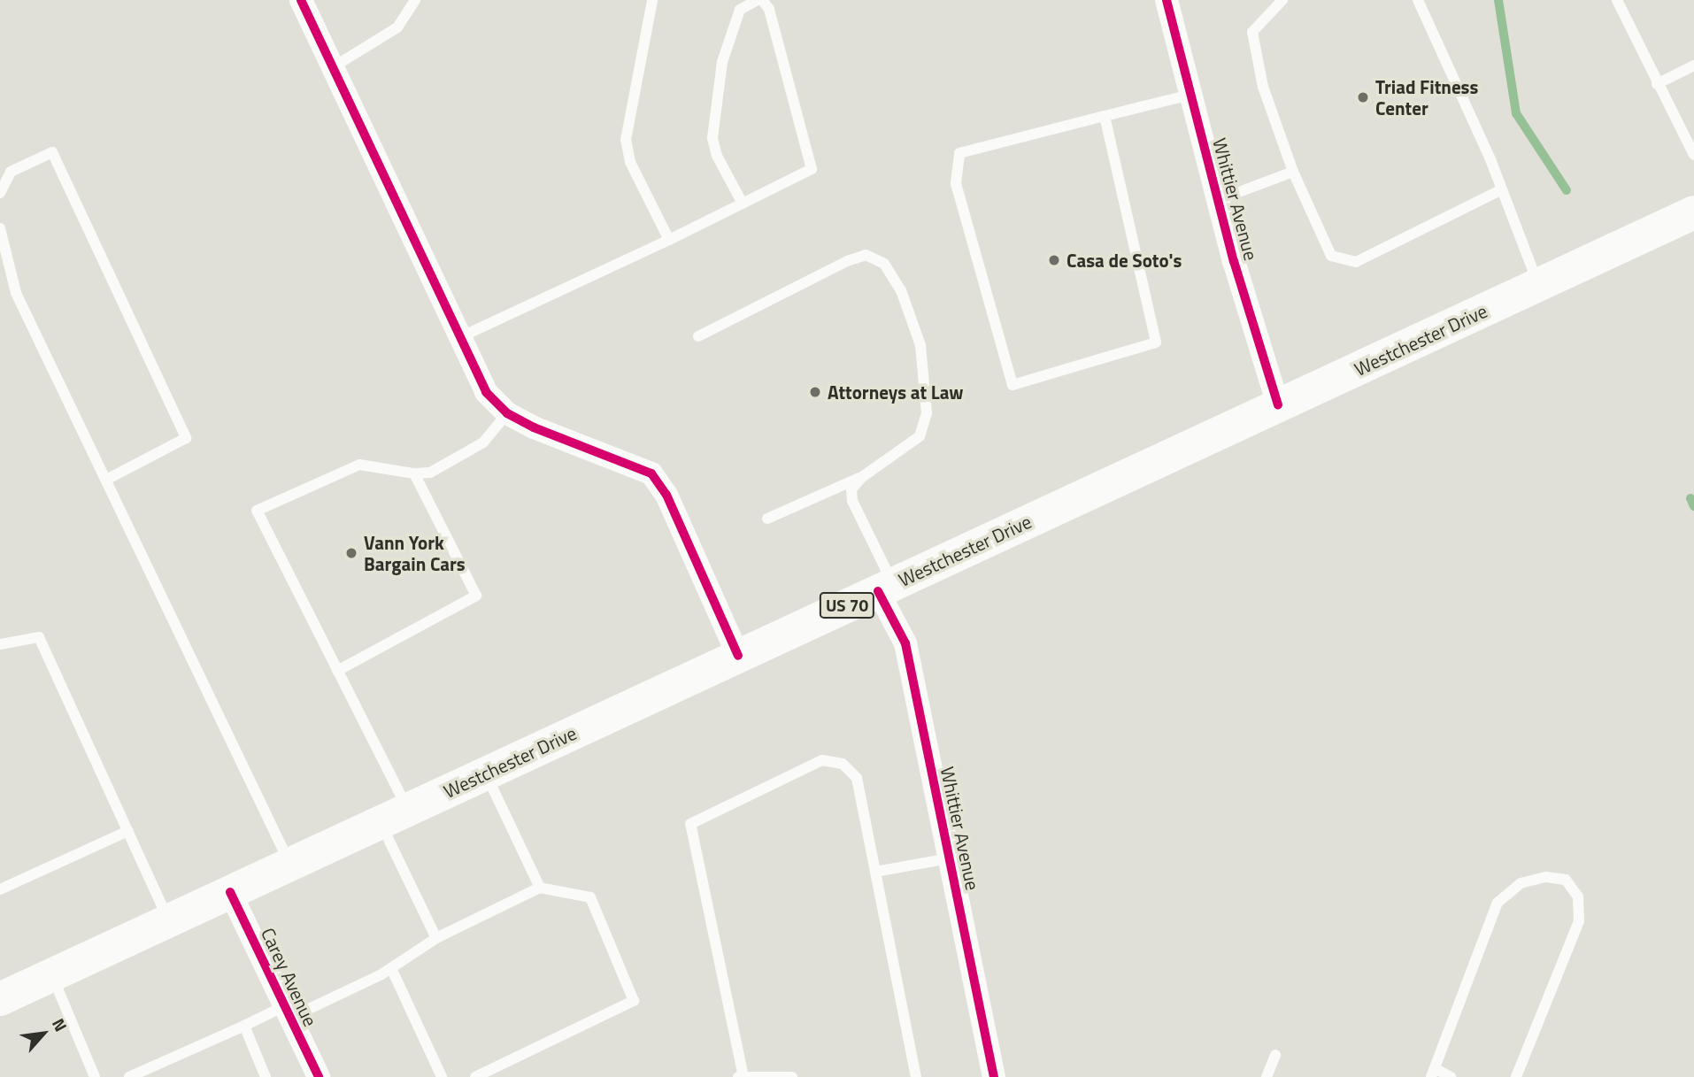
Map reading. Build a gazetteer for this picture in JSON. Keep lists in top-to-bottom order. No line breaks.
{"streets":{"main road":["Westchester Drive","US 70"],"street":["Whittier Avenue","Carey Avenue"]},"crossings":[["Whittier Avenue","Westchester Drive"],["Westchester Drive","Carey Avenue"]],"places":["Triad Fitness Center","Casa de Soto's","Attorneys at Law","Vann York Bargain Cars"],"north":"top right"}
